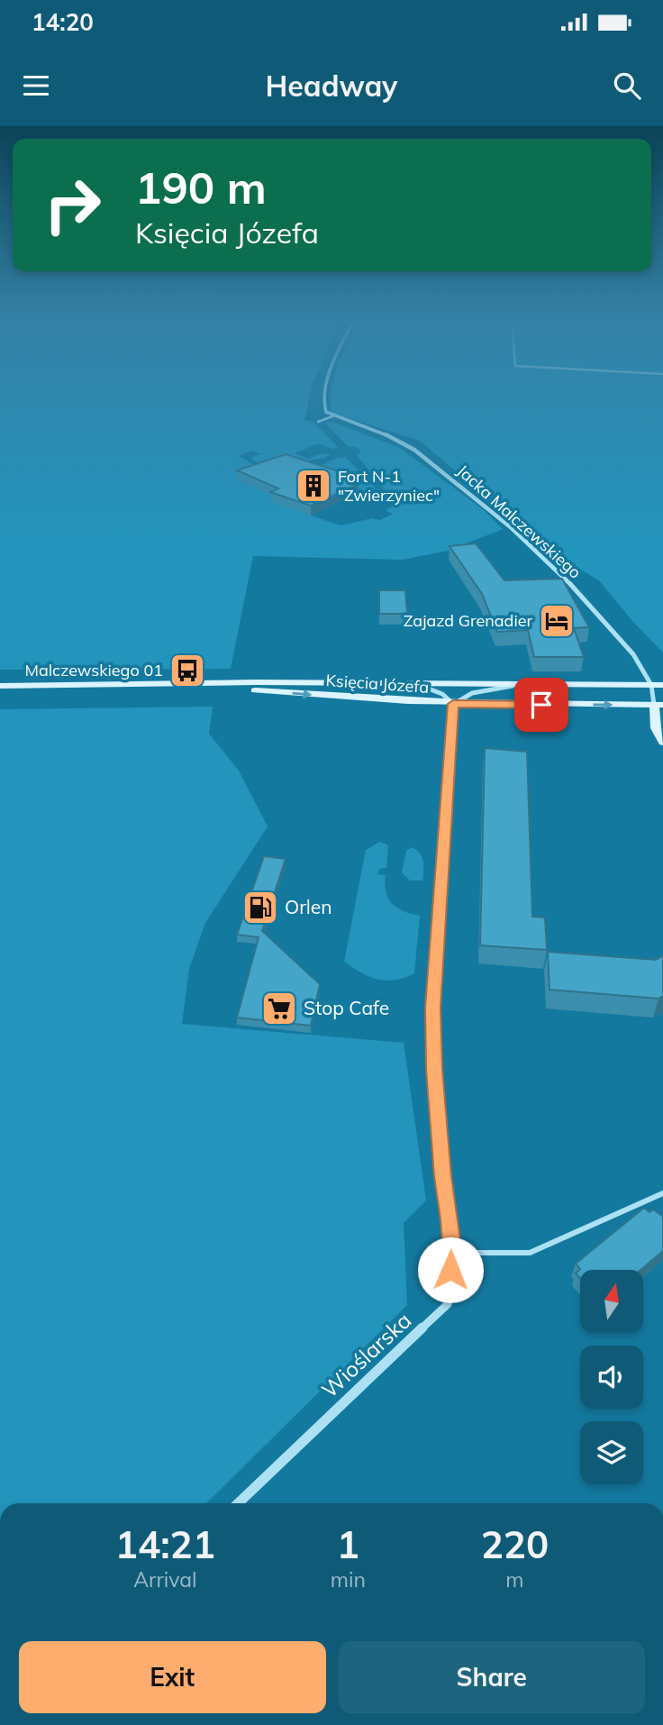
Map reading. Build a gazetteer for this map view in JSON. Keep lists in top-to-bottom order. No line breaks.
{"streets":{"main road":["Księcia Józefa"],"street":["Jacka Malczewskiego","Wioślarska"]},"crossings":[["Jacka Malczewskiego","Księcia Józefa"],["Księcia Józefa","Wioślarska"]],"places":{"building":["Fort N-1 \"Zwierzyniec\""],"hotel":["Zajazd Grenadier"],"bus stop":["Malczewskiego 01"],"fuel station":["Orlen"],"supermarket":["Stop Cafe"]},"north":"top","page":{"status":"14:20","header":"Headway","turn":["190 m","Księcia Józefa"],"eta":["14:21","Arrival","1","min","220","m"],"buttons":["Exit","Share"]}}
